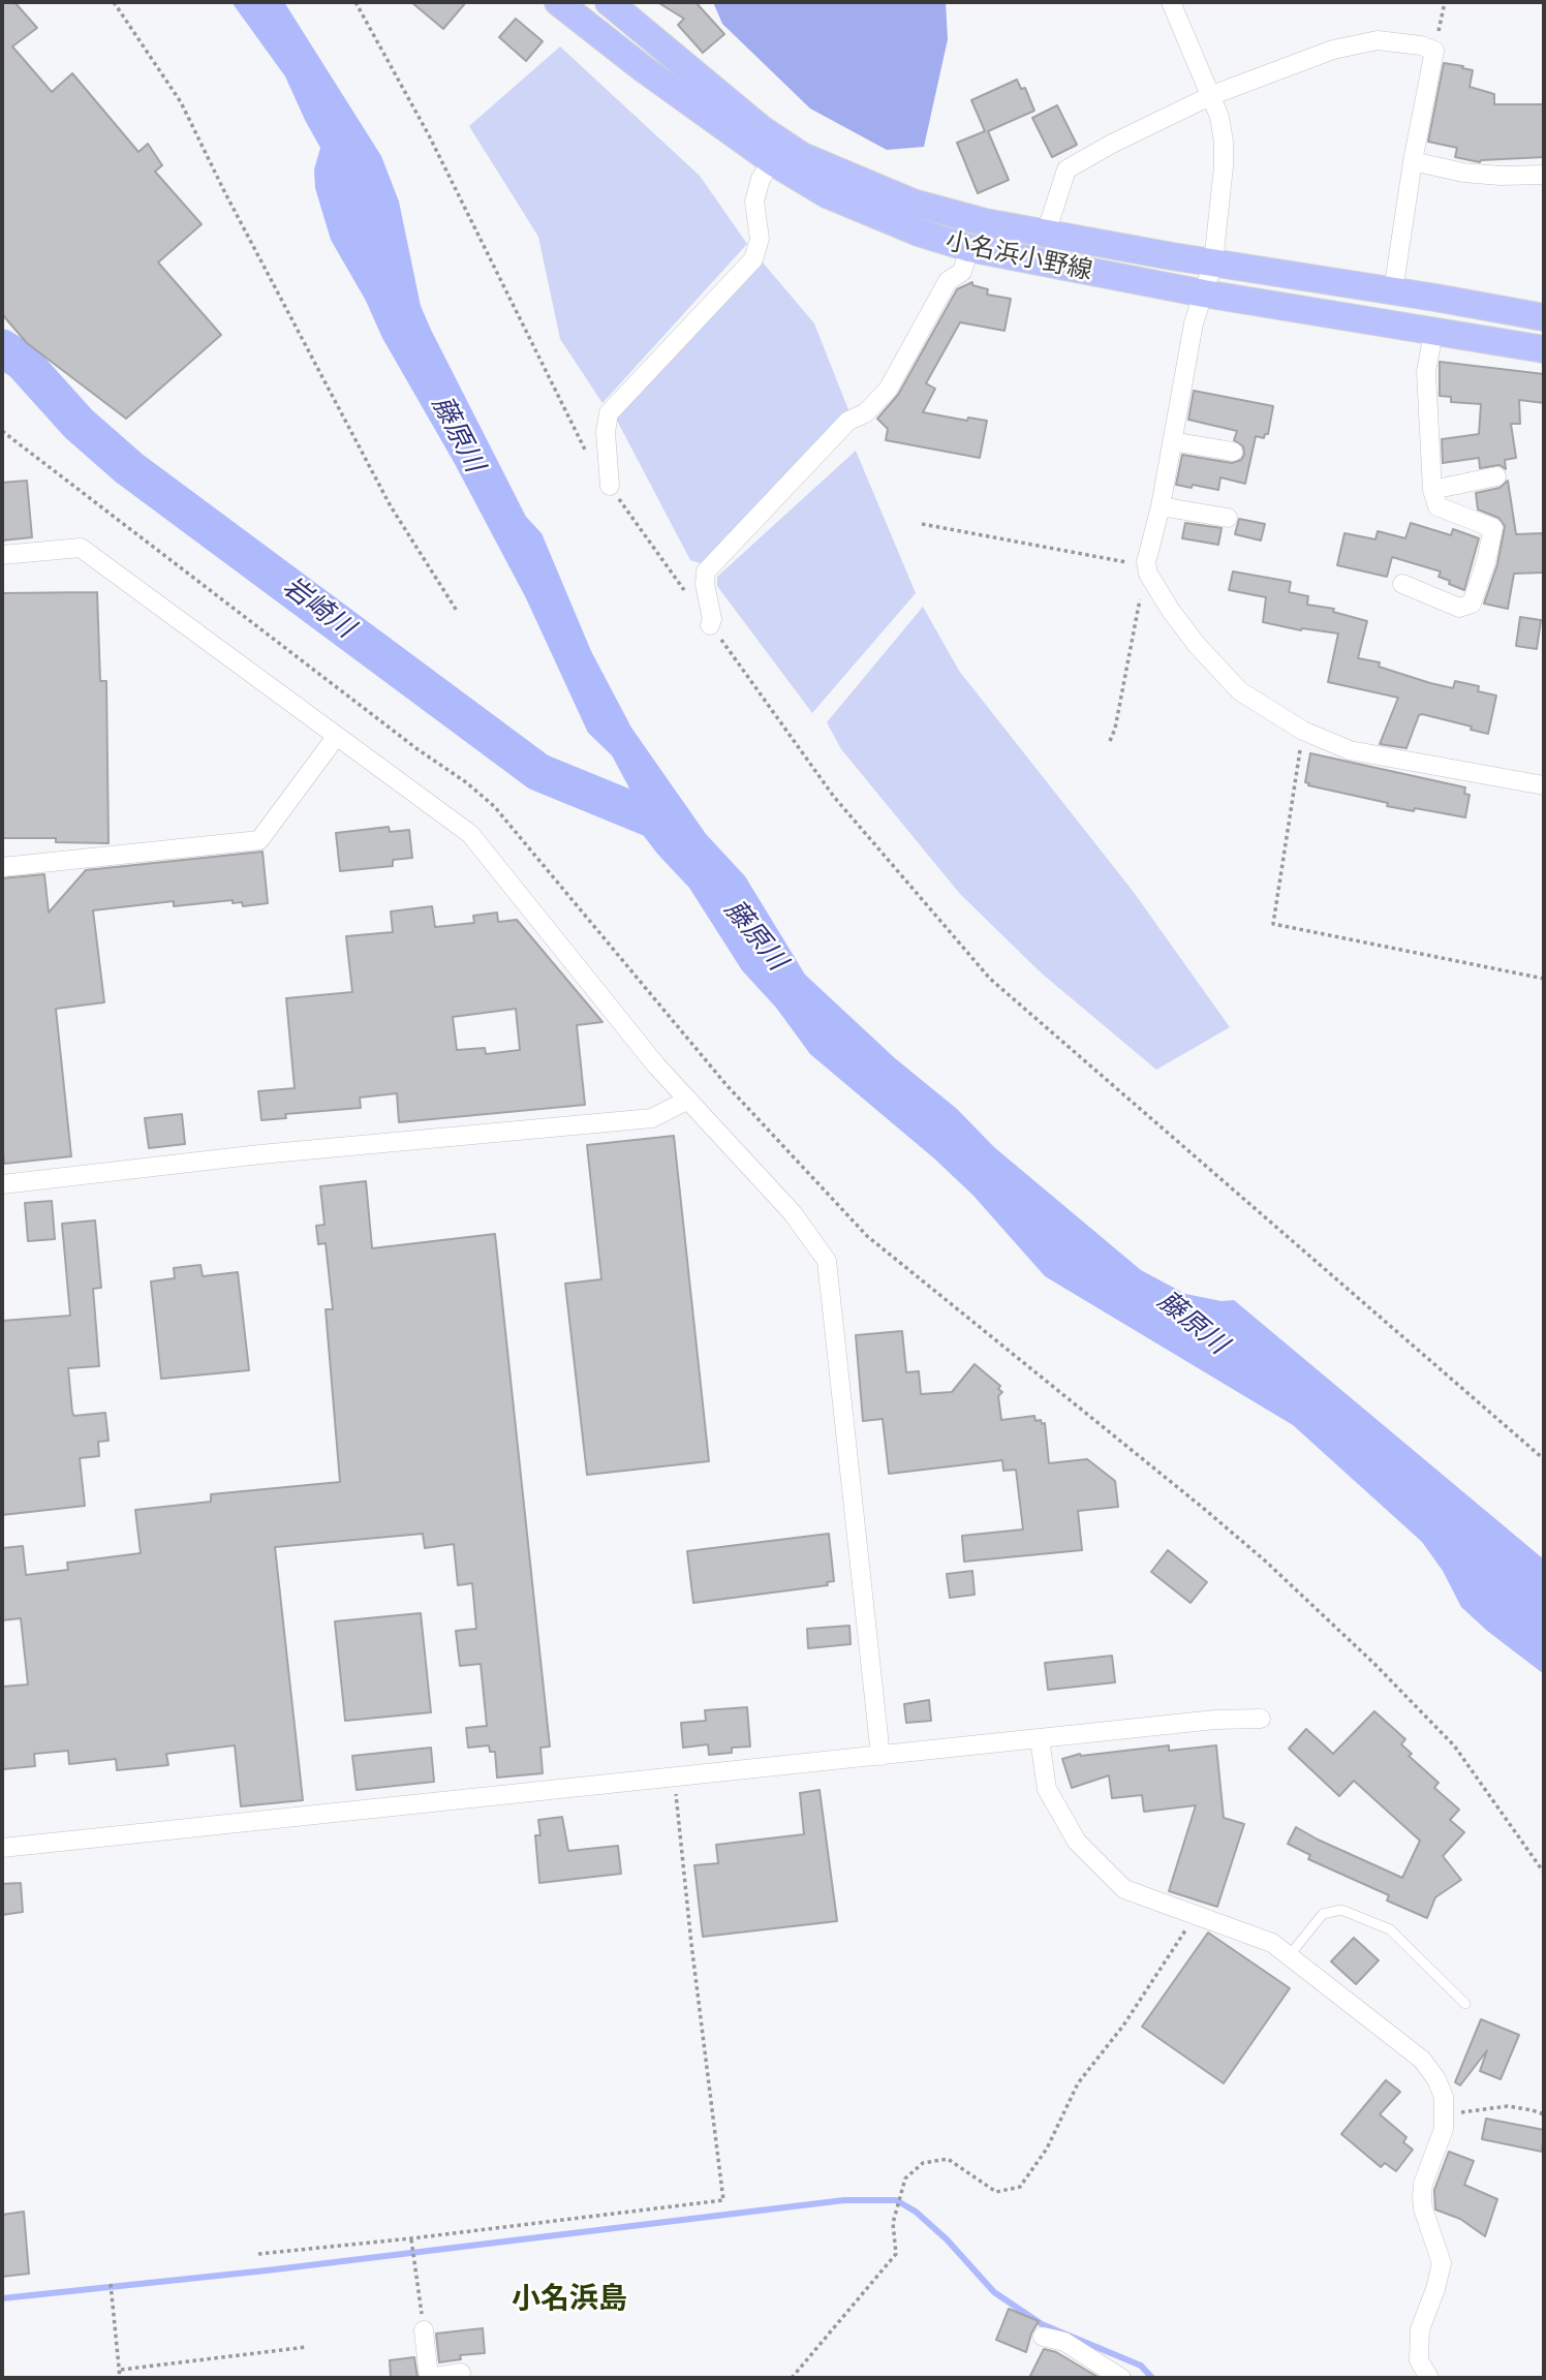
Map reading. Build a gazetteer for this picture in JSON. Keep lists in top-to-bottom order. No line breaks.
{"streets":{"main road":["小名浜小野線"]},"districts":["小名浜島"],"water":["藤原川","岩崎川"]}
